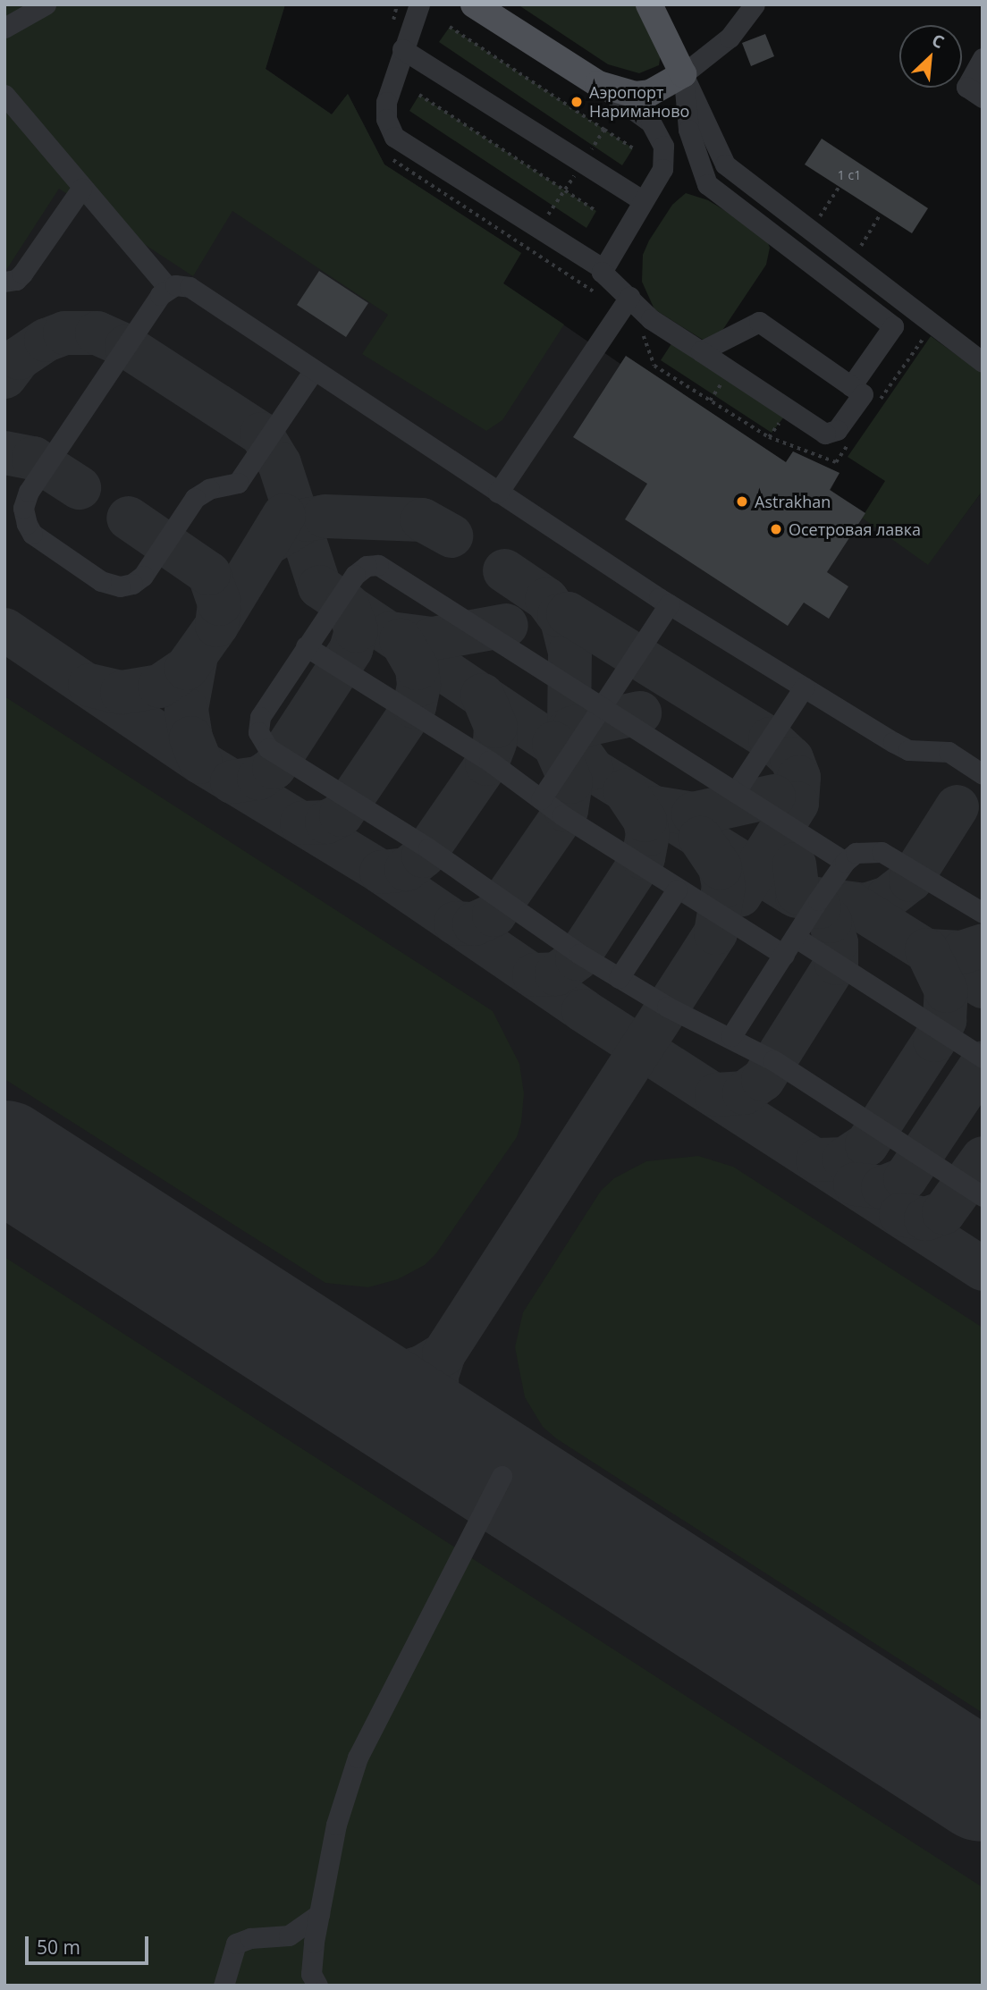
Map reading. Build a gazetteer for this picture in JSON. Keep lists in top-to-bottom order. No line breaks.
{"places":["Аэропорт Нариманово","Astrakhan","Осетровая лавка"],"house_numbers":["1 с1"],"scale_bar":"50 m","north":"top right"}
